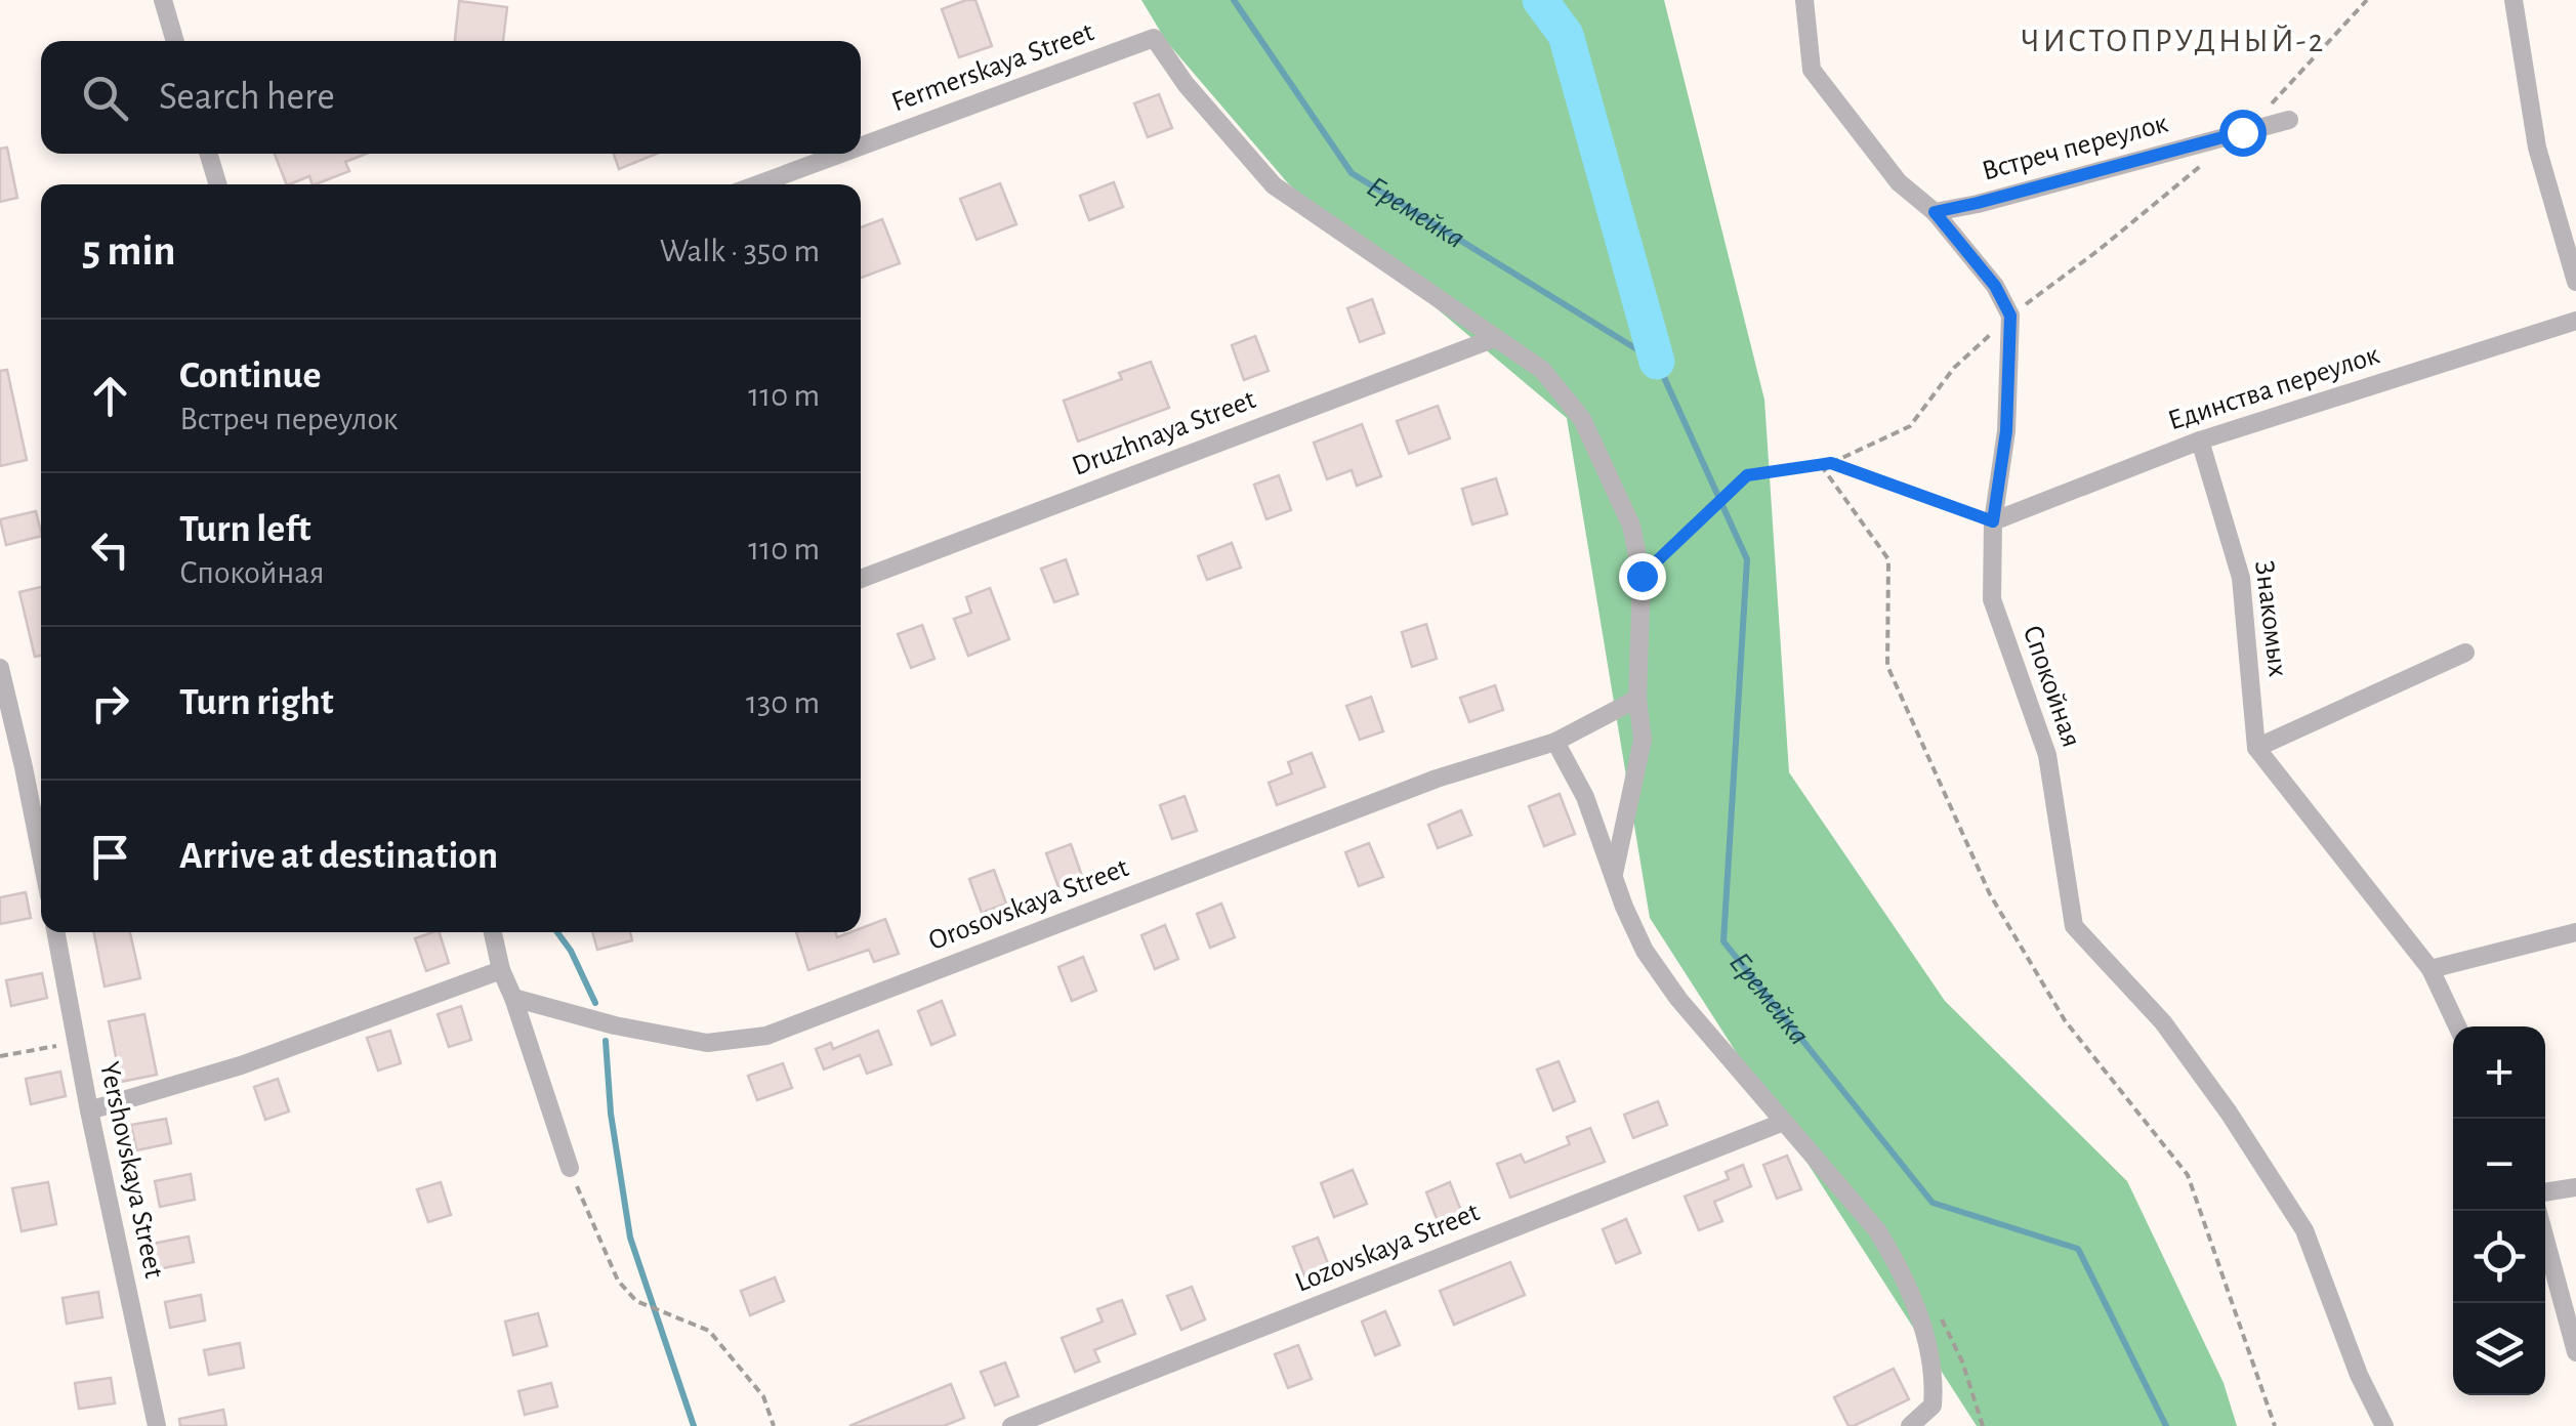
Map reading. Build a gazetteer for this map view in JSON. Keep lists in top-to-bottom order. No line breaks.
{"streets":{"street":["Fermerskaya Street","Встреч переулок","Единства переулок","Druzhnaya Street","Знакомых","Спокойная","Orosovskaya Street","Yershovskaya Street","Lozovskaya Street"]},"crossings":[["Fermerskaya Street","Druzhnaya Street"],["Встреч переулок","Спокойная"],["Единства переулок","Знакомых"],["Единства переулок","Спокойная"]],"districts":["ЧИСТОПРУДНЫЙ-2"],"water":["Еремейка"],"page":{"search":"Search here","heading":["5 min","Walk · 350 m"],"list":[["Continue","Встреч переулок","110 m"],["Turn left","Спокойная","110 m"],["Turn right","130 m"],"Arrive at destination"],"map_buttons":["+","−"]}}
